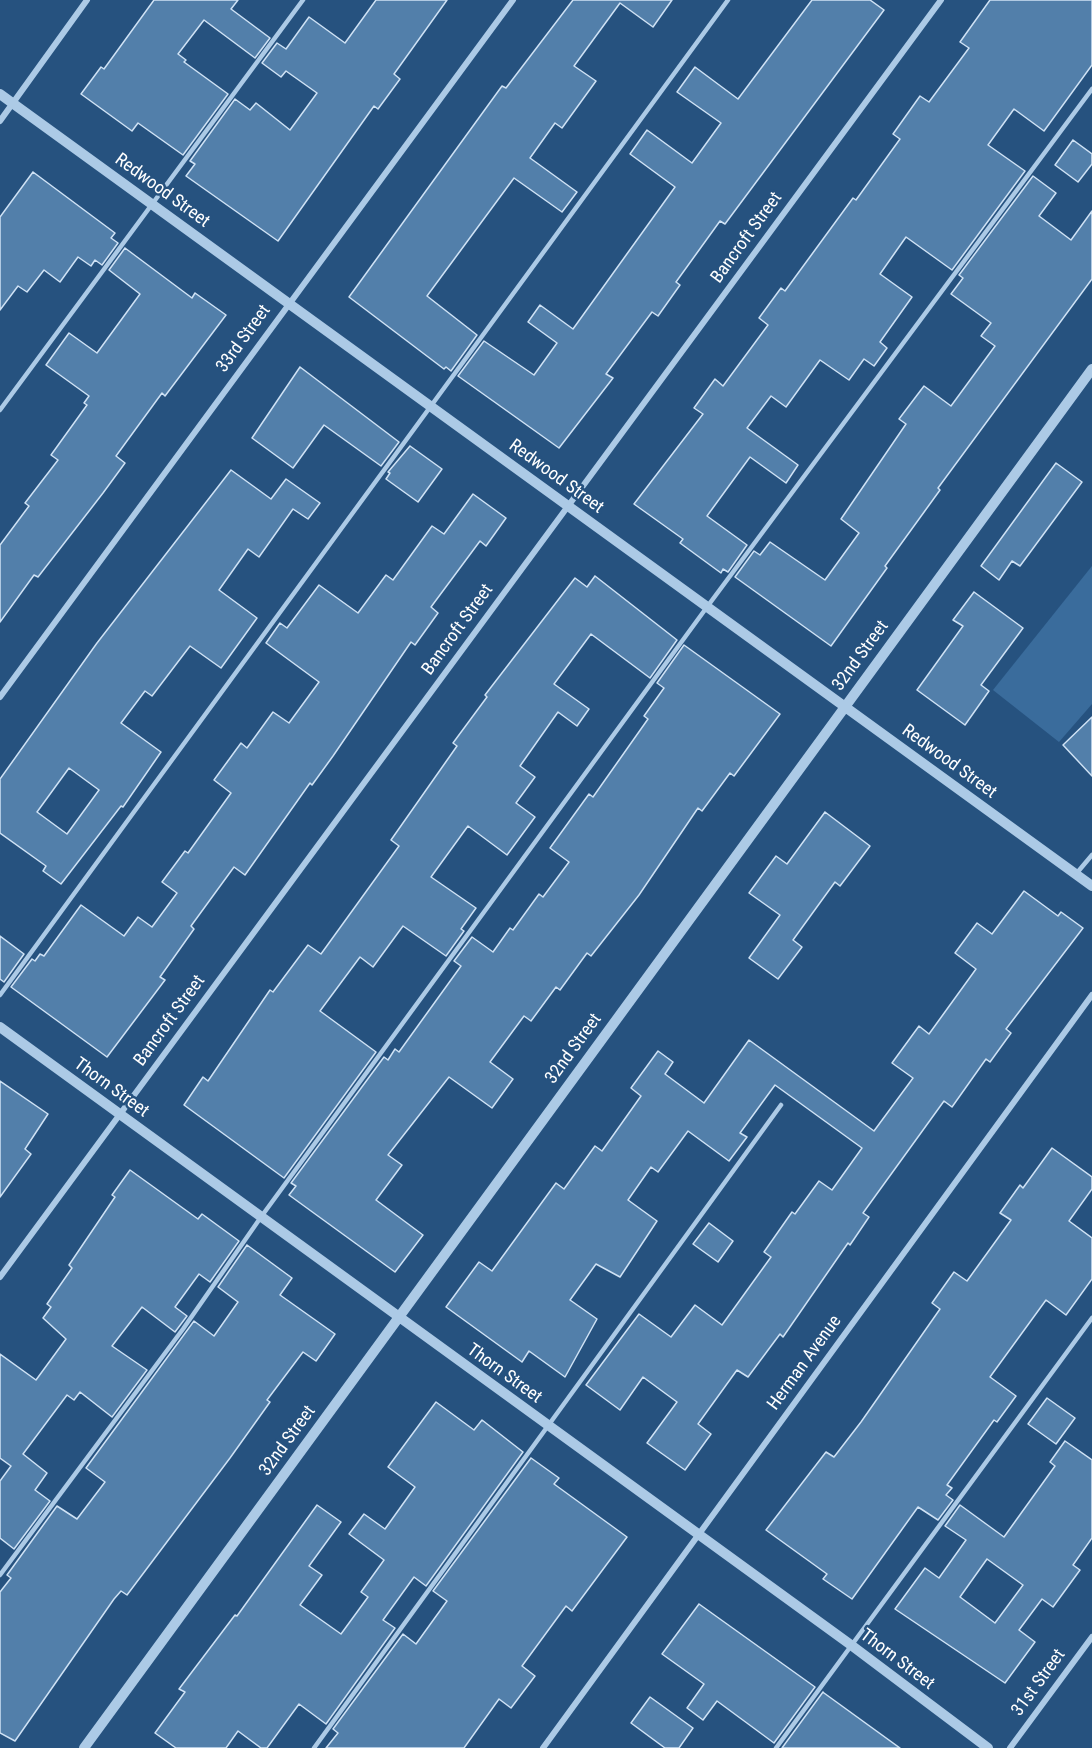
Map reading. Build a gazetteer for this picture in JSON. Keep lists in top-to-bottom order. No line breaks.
{"streets":{"street":["Redwood Street","Bancroft Street","33rd Street","32nd Street","Thorn Street","Herman Avenue","31st Street"]},"crossings":[["Redwood Street","Bancroft Street"],["Redwood Street","33rd Street"],["Redwood Street","32nd Street"],["Bancroft Street","Thorn Street"],["32nd Street","Thorn Street"],["Thorn Street","Herman Avenue"]]}
